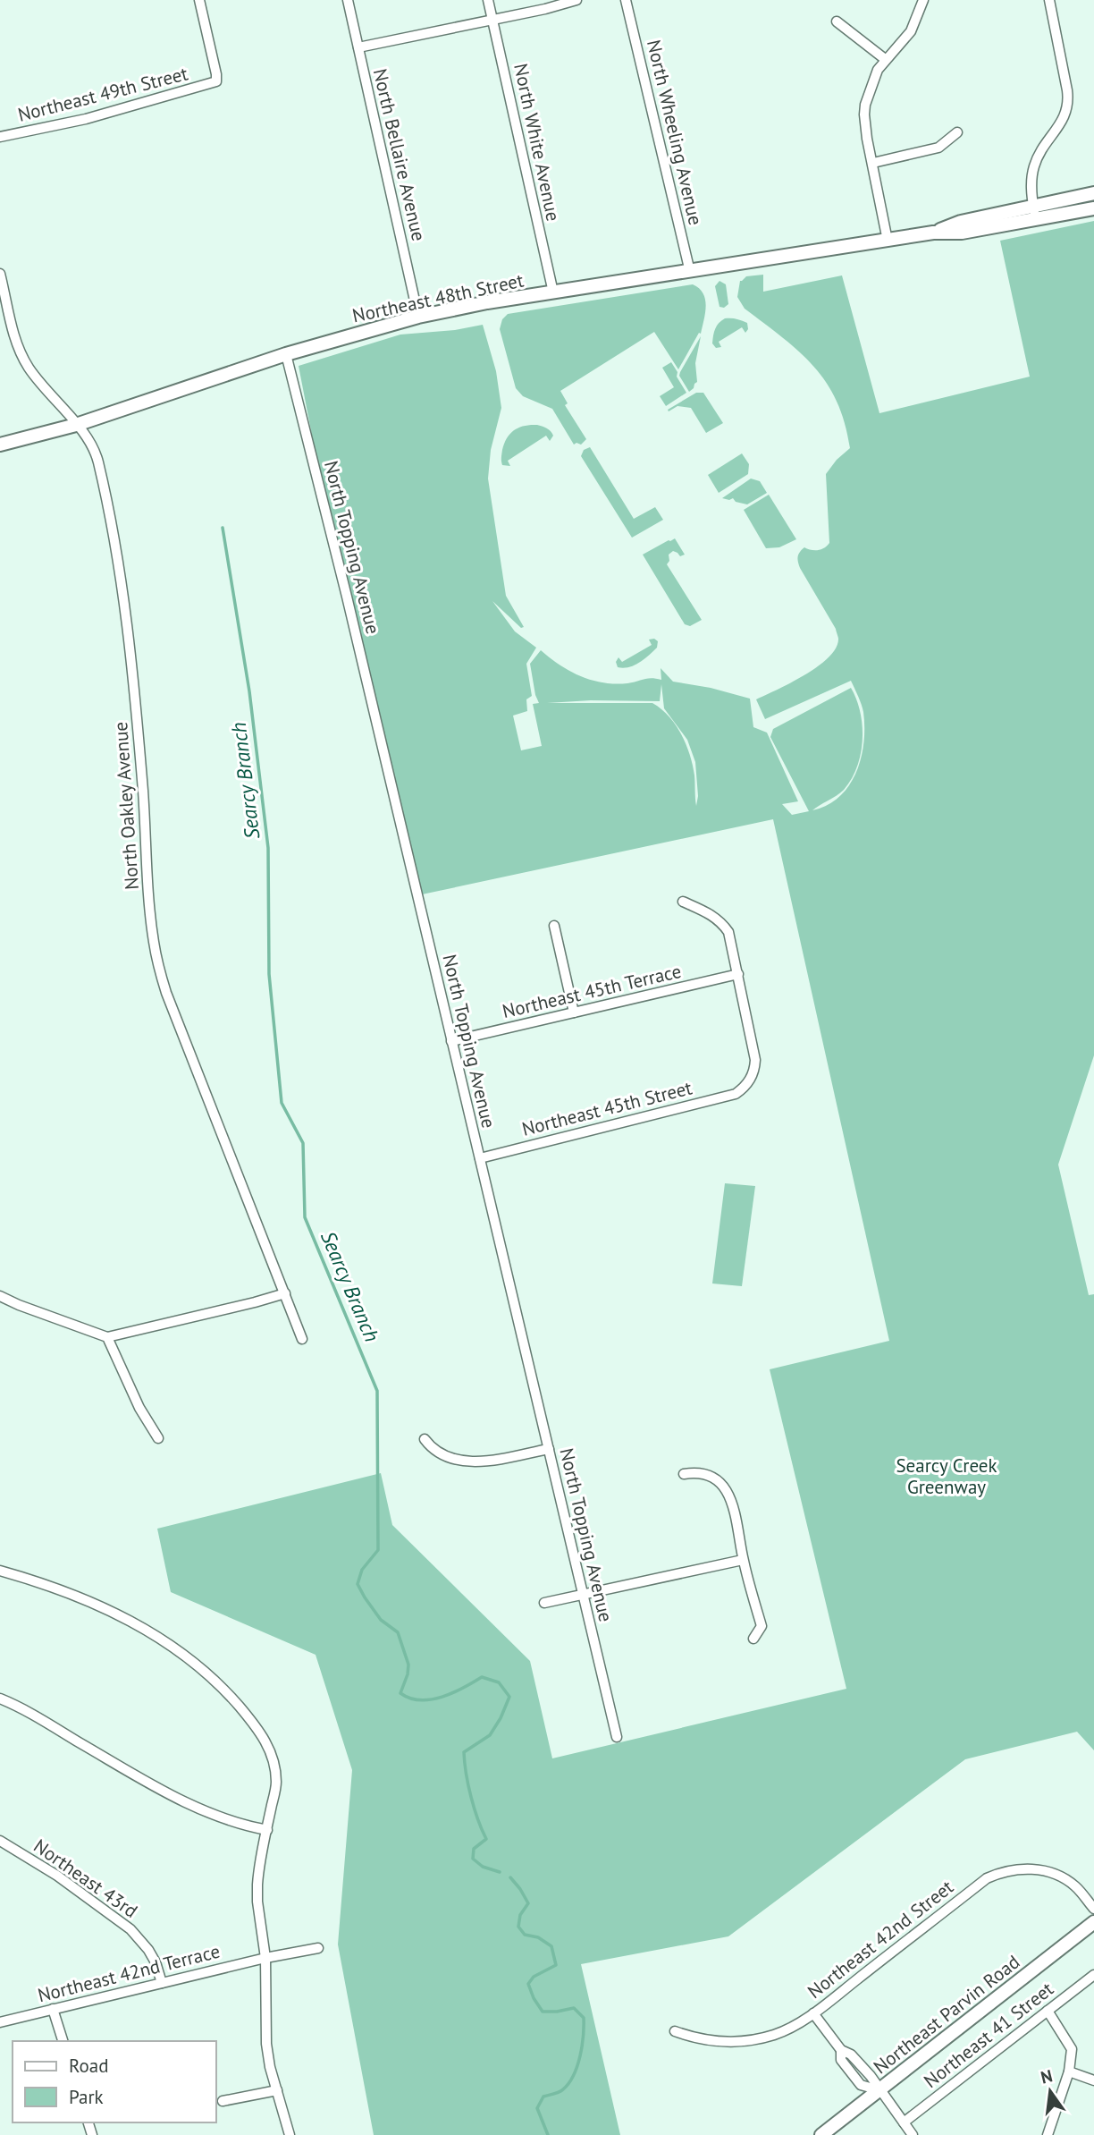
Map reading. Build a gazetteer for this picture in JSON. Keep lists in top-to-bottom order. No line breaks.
{"streets":{"street":["Northeast 49th Street","North Wheeling Avenue","North White Avenue","North Bellaire Avenue","Northeast 48th Street","North Topping Avenue","North Oakley Avenue","Northeast 45th Terrace","Northeast 45th Street","Northeast 43rd","Northeast 42nd Street","Northeast 42nd Terrace","Northeast Parvin Road","Northeast 41 Street"]},"crossings":[["North Wheeling Avenue","Northeast 48th Street"],["North White Avenue","Northeast 48th Street"],["North Bellaire Avenue","Northeast 48th Street"],["Northeast 48th Street","North Topping Avenue"],["Northeast 48th Street","North Oakley Avenue"],["North Topping Avenue","Northeast 45th Terrace"],["North Topping Avenue","Northeast 45th Street"],["Northeast 45th Terrace","Northeast 45th Street"],["Northeast 43rd","Northeast 42nd Terrace"]],"water":["Searcy Branch"],"parks":["Searcy Creek Greenway"],"legend":["Road","Park"],"north":"top"}
